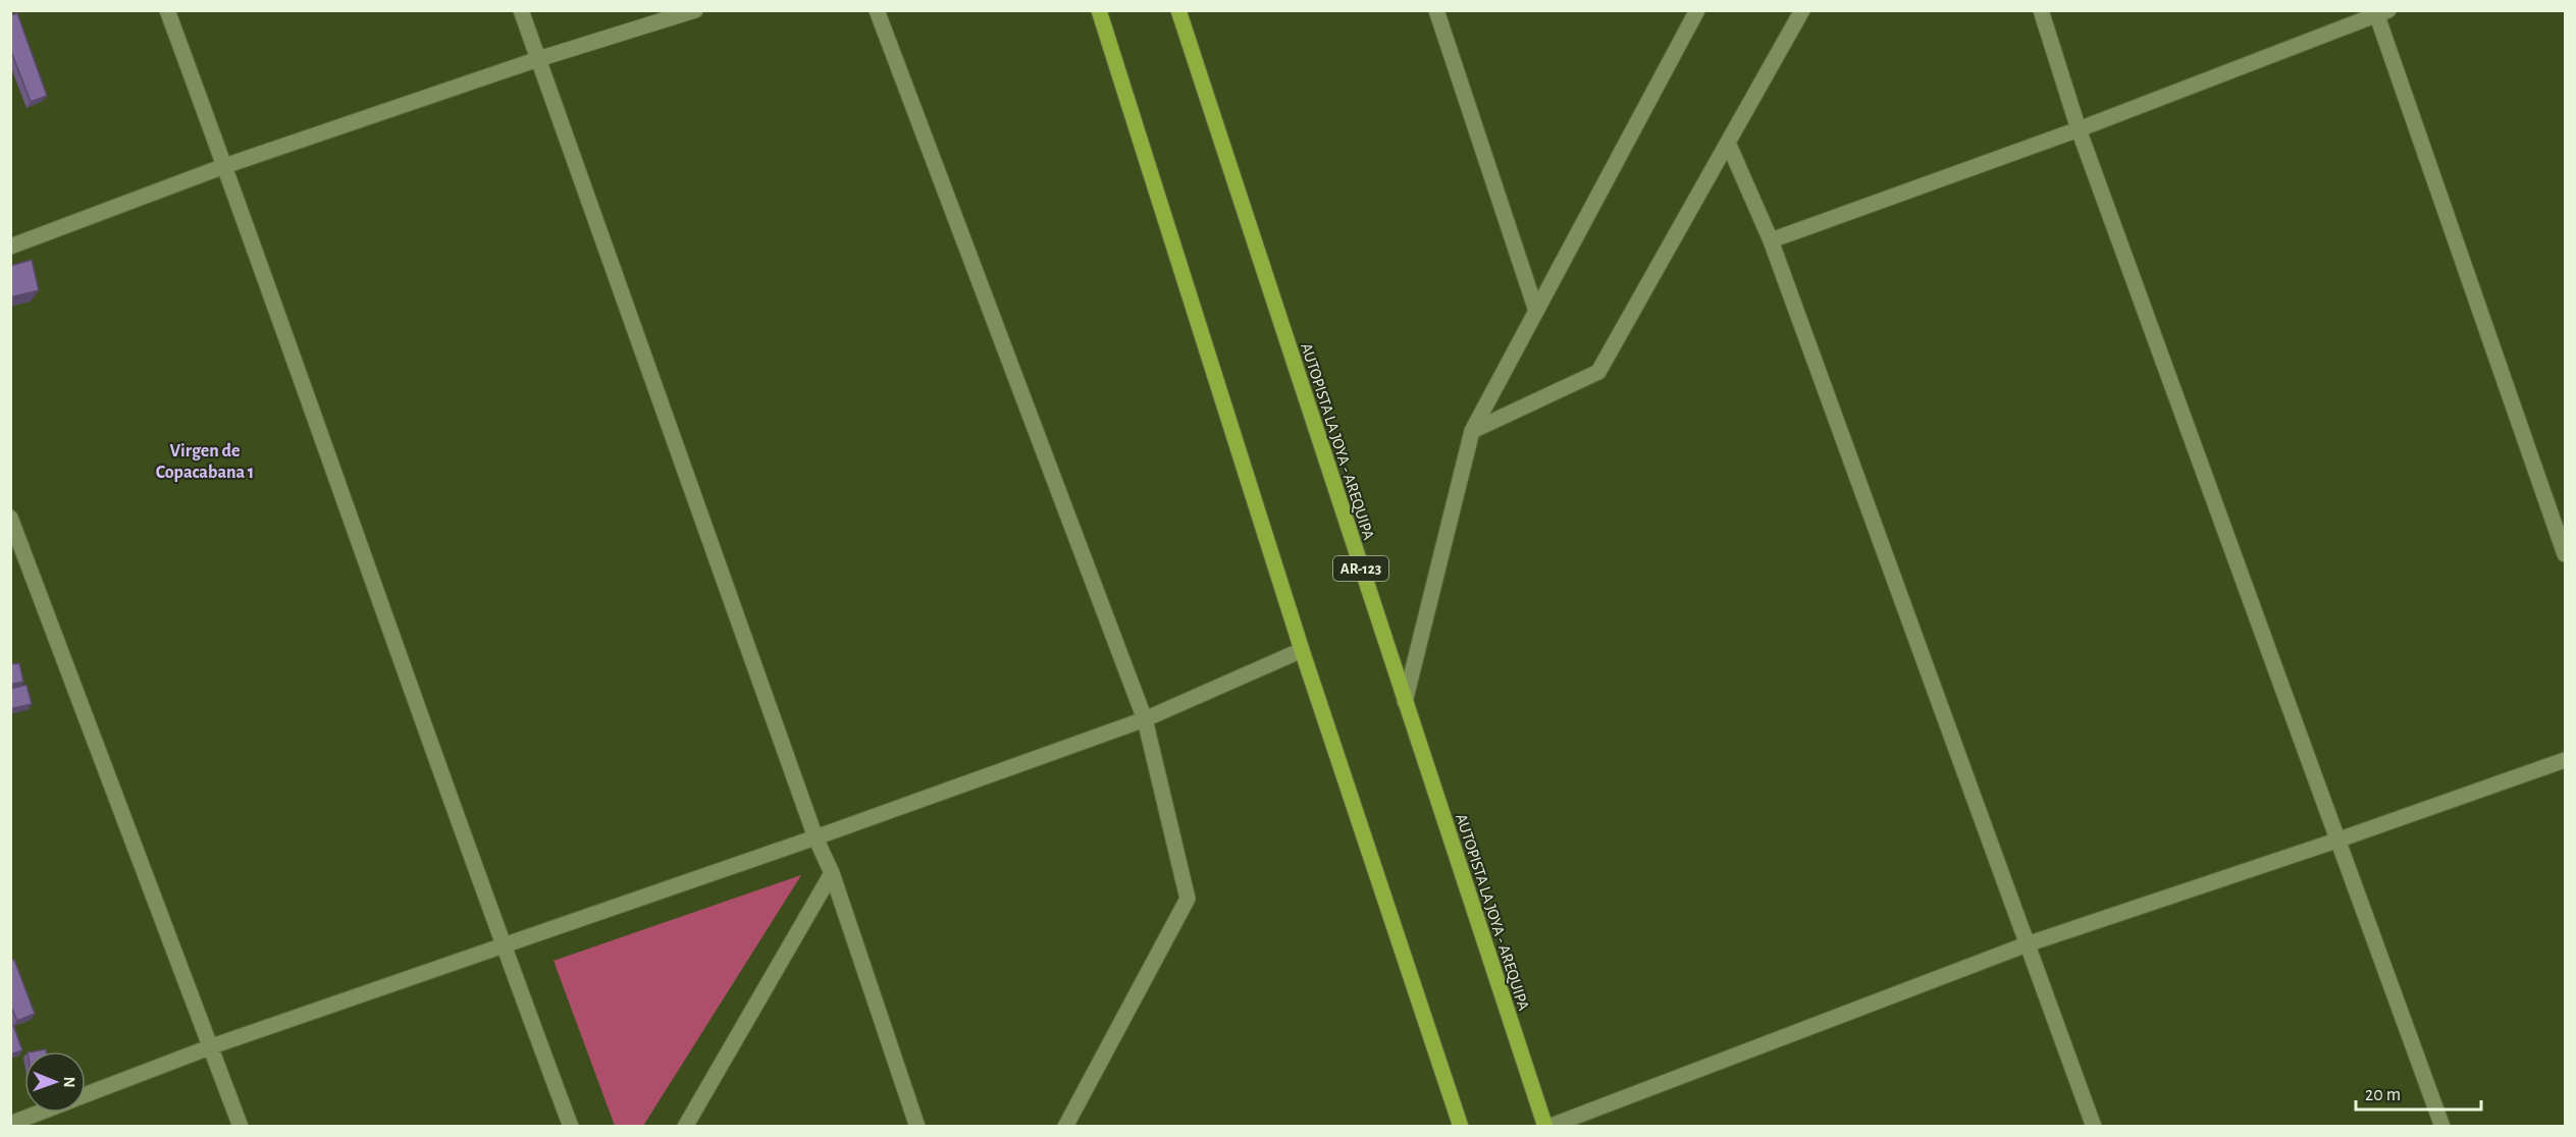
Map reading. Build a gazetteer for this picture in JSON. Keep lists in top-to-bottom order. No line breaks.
{"streets":{"main road":["AUTOPISTA LA JOYA - AREQUIPA","AR-123"]},"districts":["Virgen de Copacabana 1"],"scale_bar":"20 m","north":"right"}
